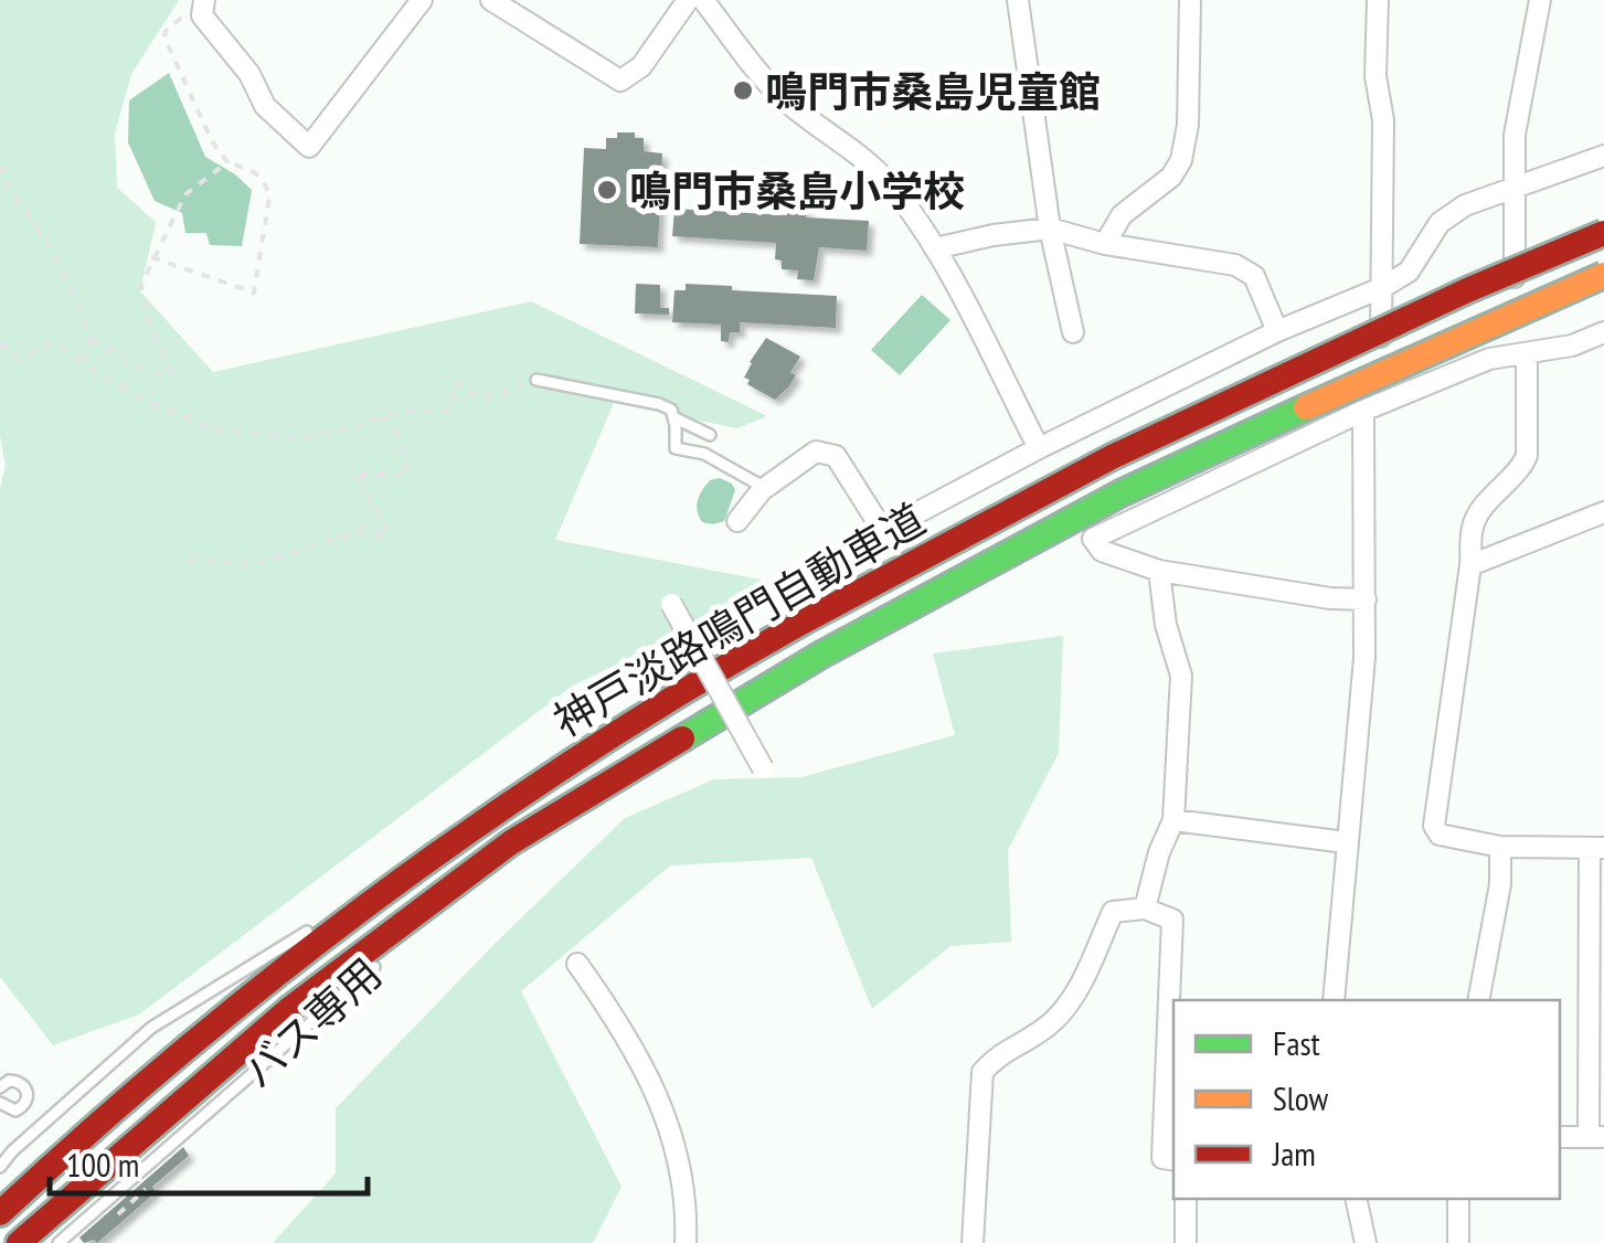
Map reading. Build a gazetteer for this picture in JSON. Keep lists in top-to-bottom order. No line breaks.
{"streets":{"highway":["神戸淡路鳴門自動車道"],"lane":["バス専用"]},"crossings":[["神戸淡路鳴門自動車道","バス専用"]],"places":["鳴門市桑島児童館","鳴門市桑島小学校"],"legend":["Fast","Slow","Jam"],"scale_bar":"100 m"}
